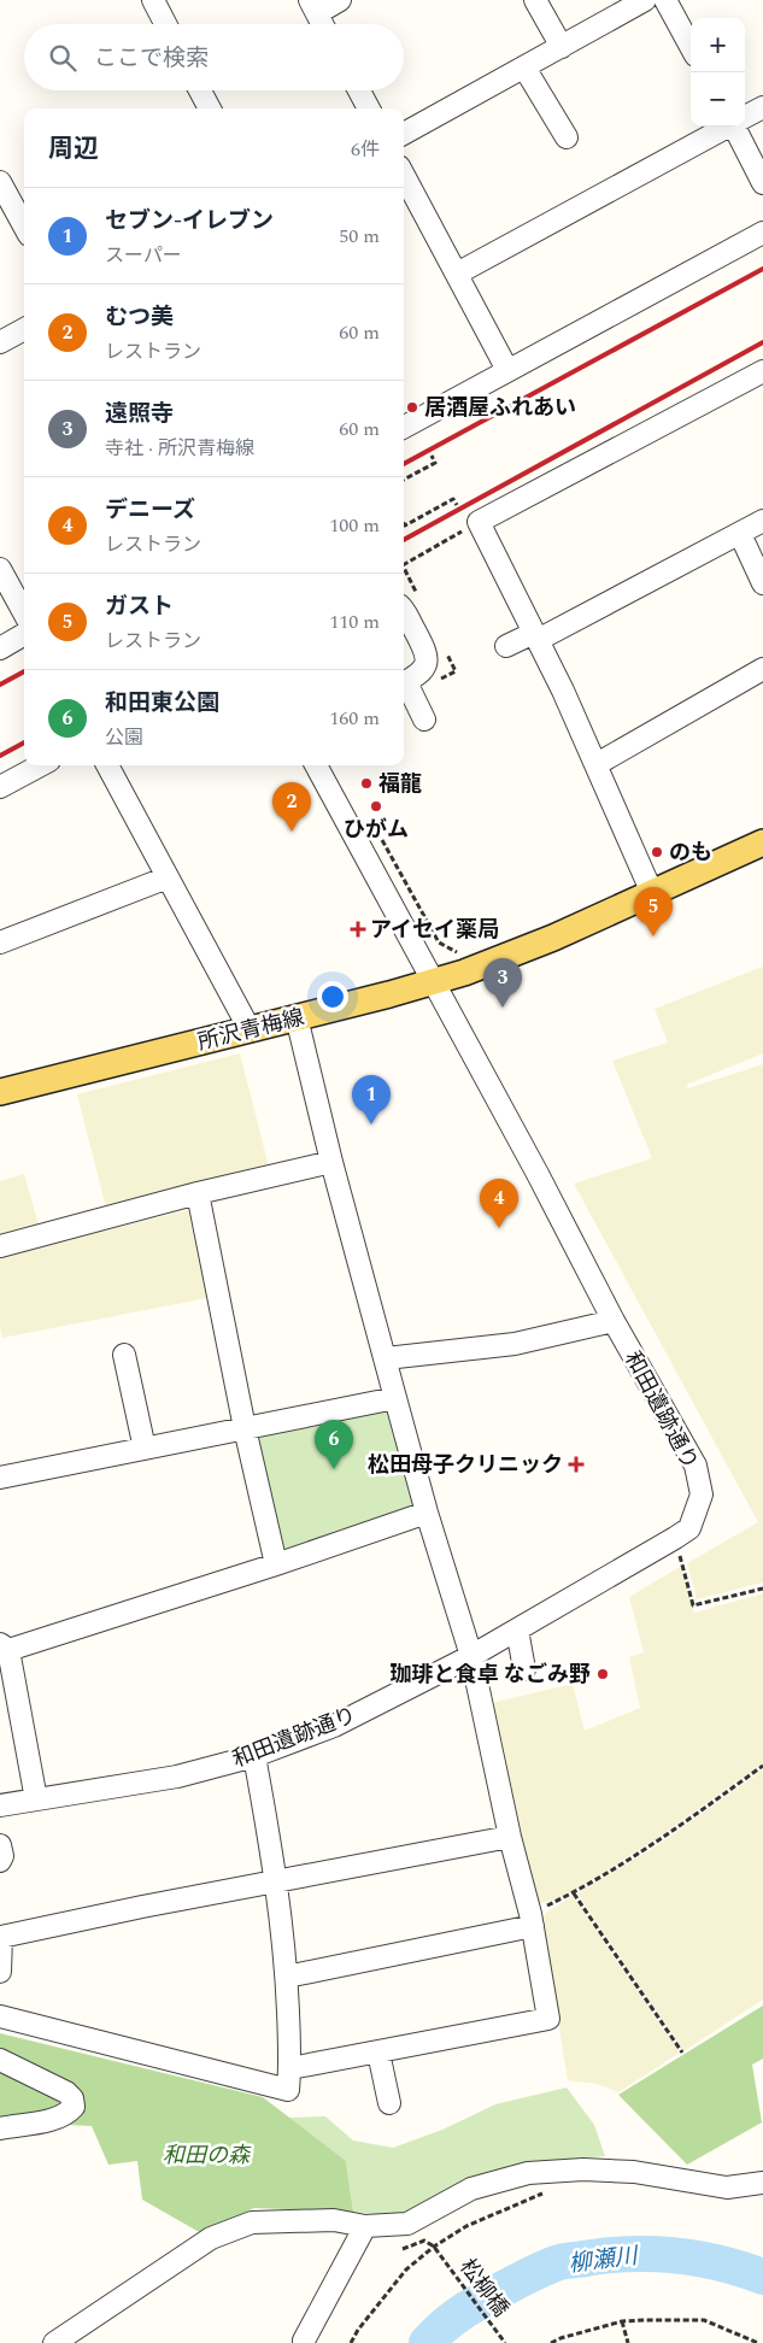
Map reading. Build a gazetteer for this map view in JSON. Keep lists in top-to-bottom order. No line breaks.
{"streets":{"main road":["所沢青梅線"],"street":["和田遺跡通り"],"path":["松柳橋"]},"crossings":[["所沢青梅線","和田遺跡通り"]],"water":["柳瀬川"],"parks":["和田の森"],"places":{"other":["居酒屋ふれあい","福龍","ひがム","のも","珈琲と食卓 なごみ野"],"health":["アイセイ薬局","松田母子クリニック"]},"page":{"map_buttons":["+","−"],"search":"ここで検索","heading":["周辺","6件"],"list":[{"mark":"1","name":"セブン-イレブン","note":"スーパー","value":"50 m"},{"mark":"2","name":"むつ美","note":"レストラン","value":"60 m"},{"mark":"3","name":"遠照寺","note":"寺社 · 所沢青梅線","value":"60 m"},{"mark":"4","name":"デニーズ","note":"レストラン","value":"100 m"},{"mark":"5","name":"ガスト","note":"レストラン","value":"110 m"},{"mark":"6","name":"和田東公園","note":"公園","value":"160 m"}],"pins":["2","5","3","1","4","6"]}}
